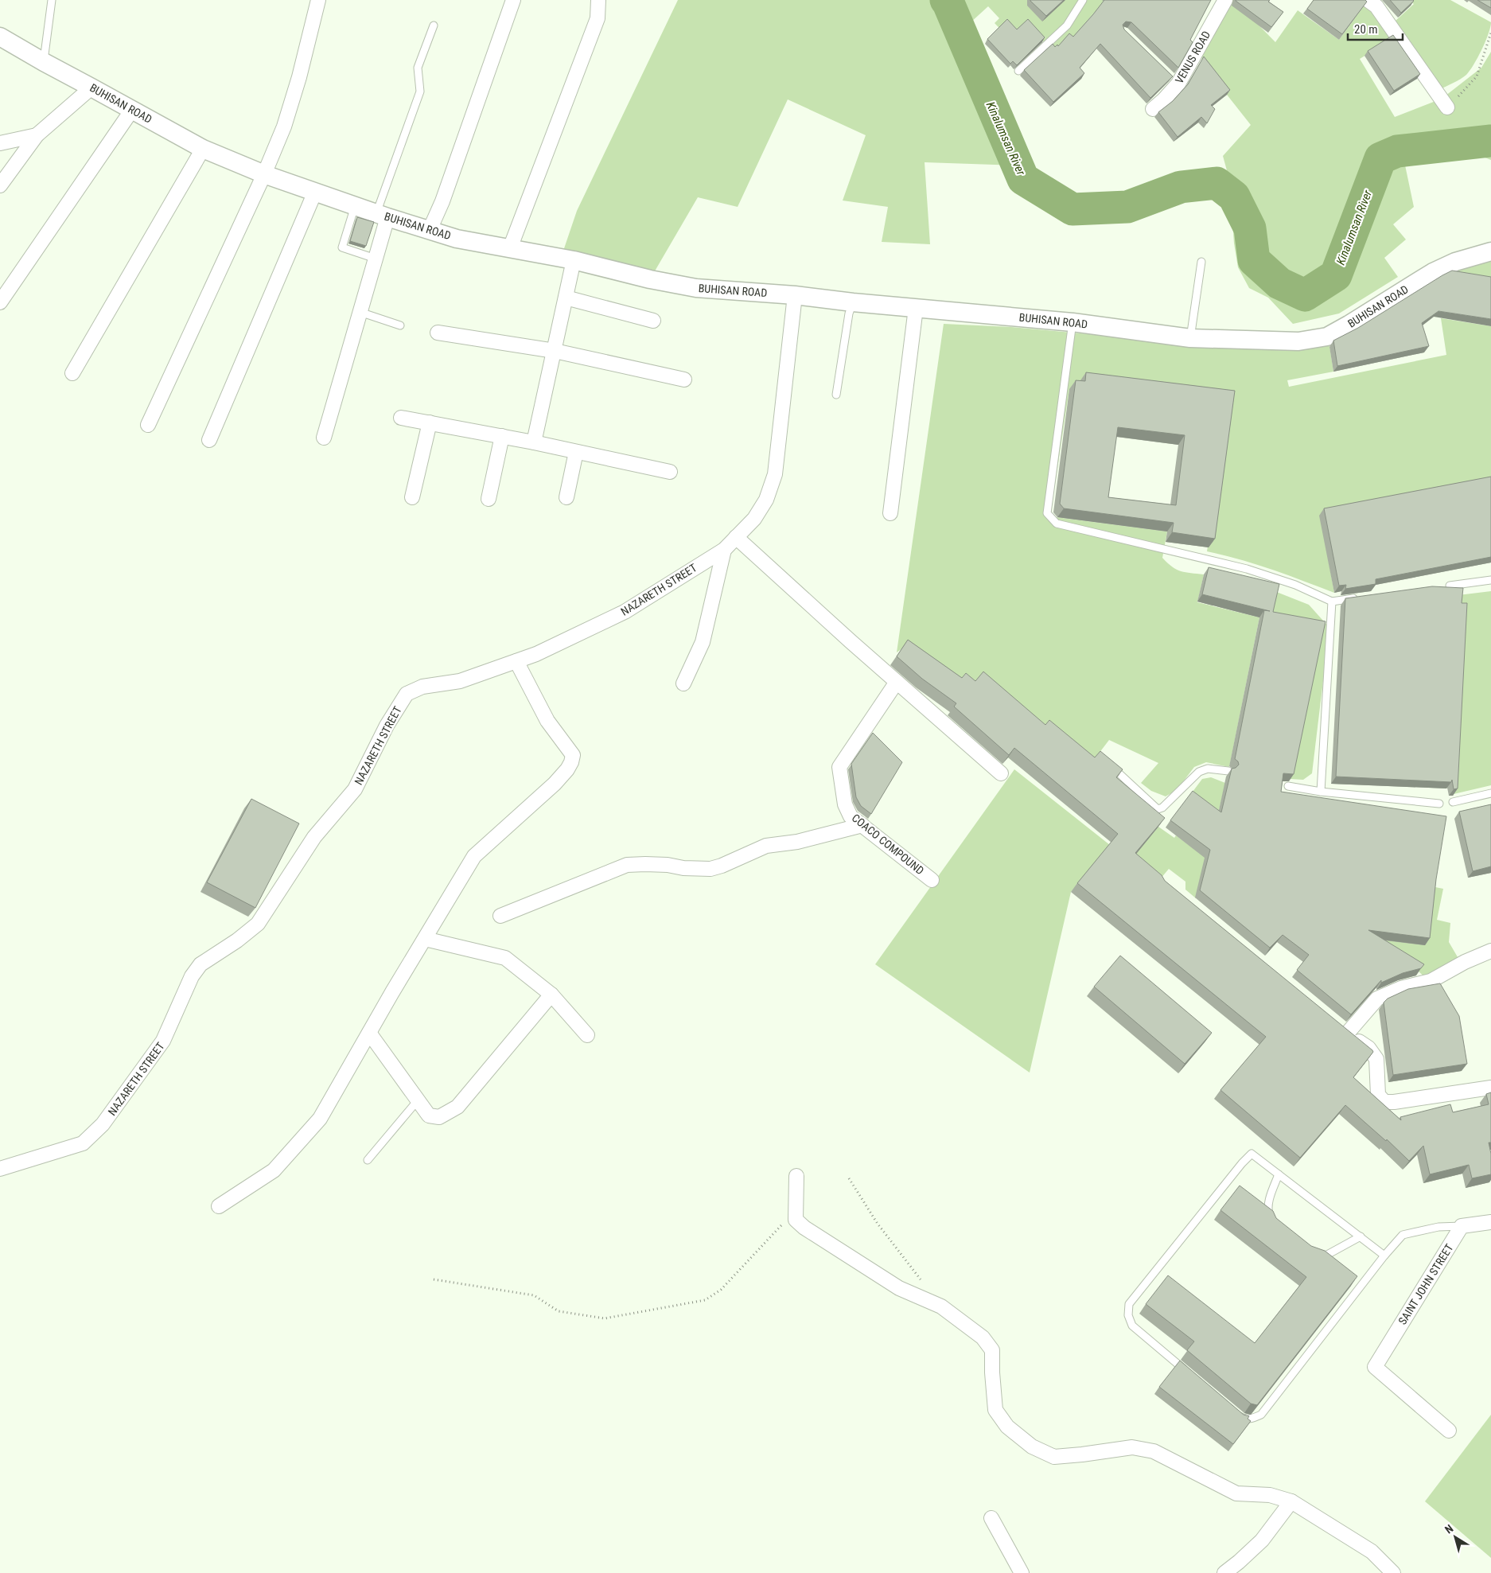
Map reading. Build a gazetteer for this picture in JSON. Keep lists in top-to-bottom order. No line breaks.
{"streets":{"street":["VENUS ROAD","BUHISAN ROAD","NAZARETH STREET","COACO COMPOUND","SAINT JOHN STREET"]},"crossings":[["BUHISAN ROAD","NAZARETH STREET"]],"water":["Kinalumsan River"],"scale_bar":"20 m","north":"top left"}
